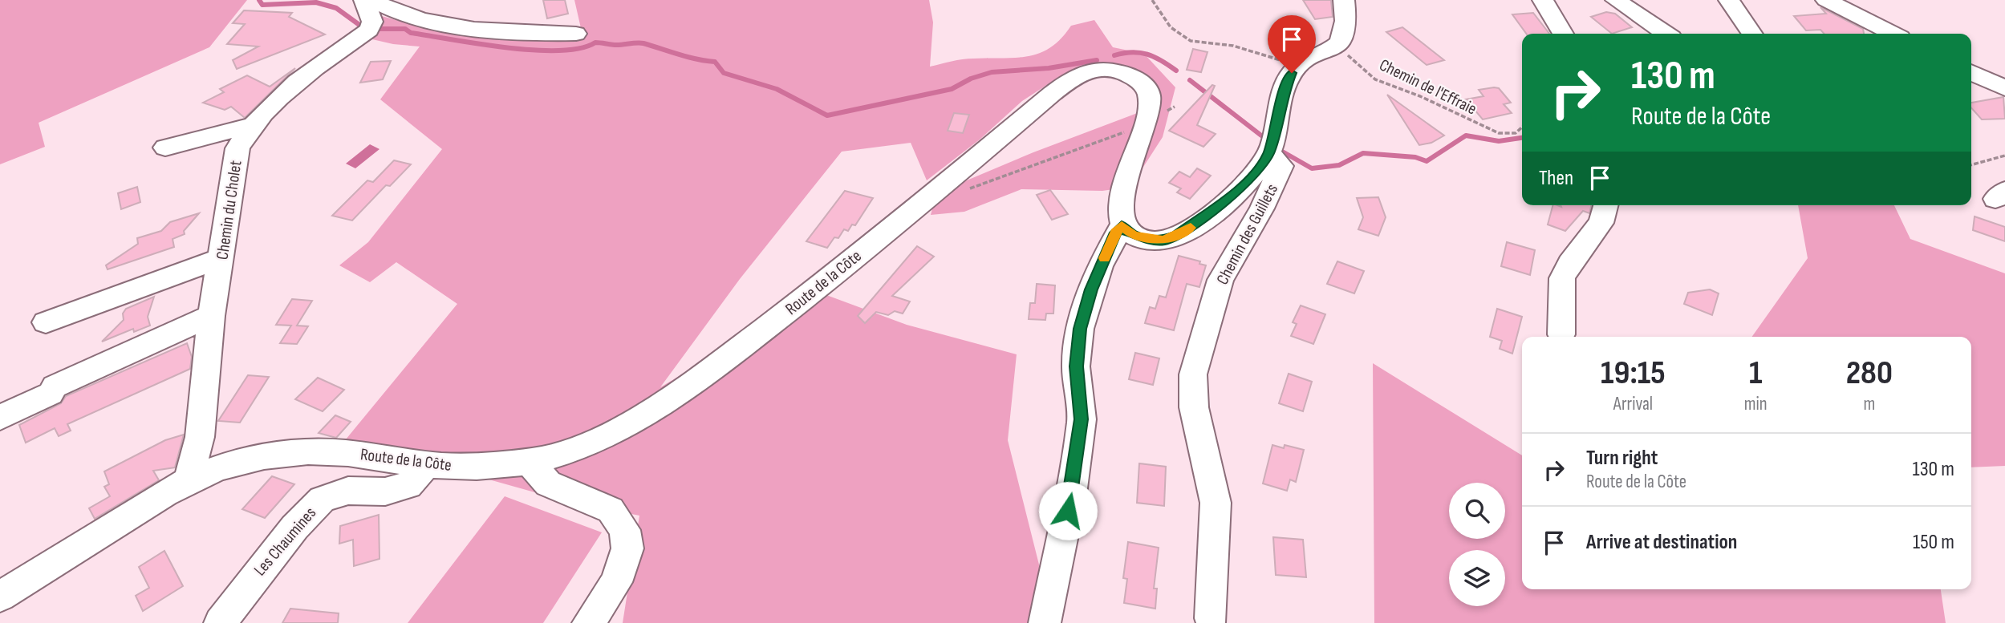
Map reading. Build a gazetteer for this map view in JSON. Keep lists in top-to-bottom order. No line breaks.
{"streets":{"street":["Chemin du Cholet","Chemin des Guillets","Route de la Côte","Les Chaumines"],"path":["Chemin de l'Effraie"]},"crossings":[["Chemin du Cholet","Route de la Côte"],["Route de la Côte","Les Chaumines"]],"page":{"turn":["130 m","Route de la Côte"],"then":"Then","eta":["19:15","Arrival","1","min","280","m"],"list":[{"name":"Turn right","note":"Route de la Côte","value":"130 m"},{"name":"Arrive at destination","value":"150 m"}]}}
